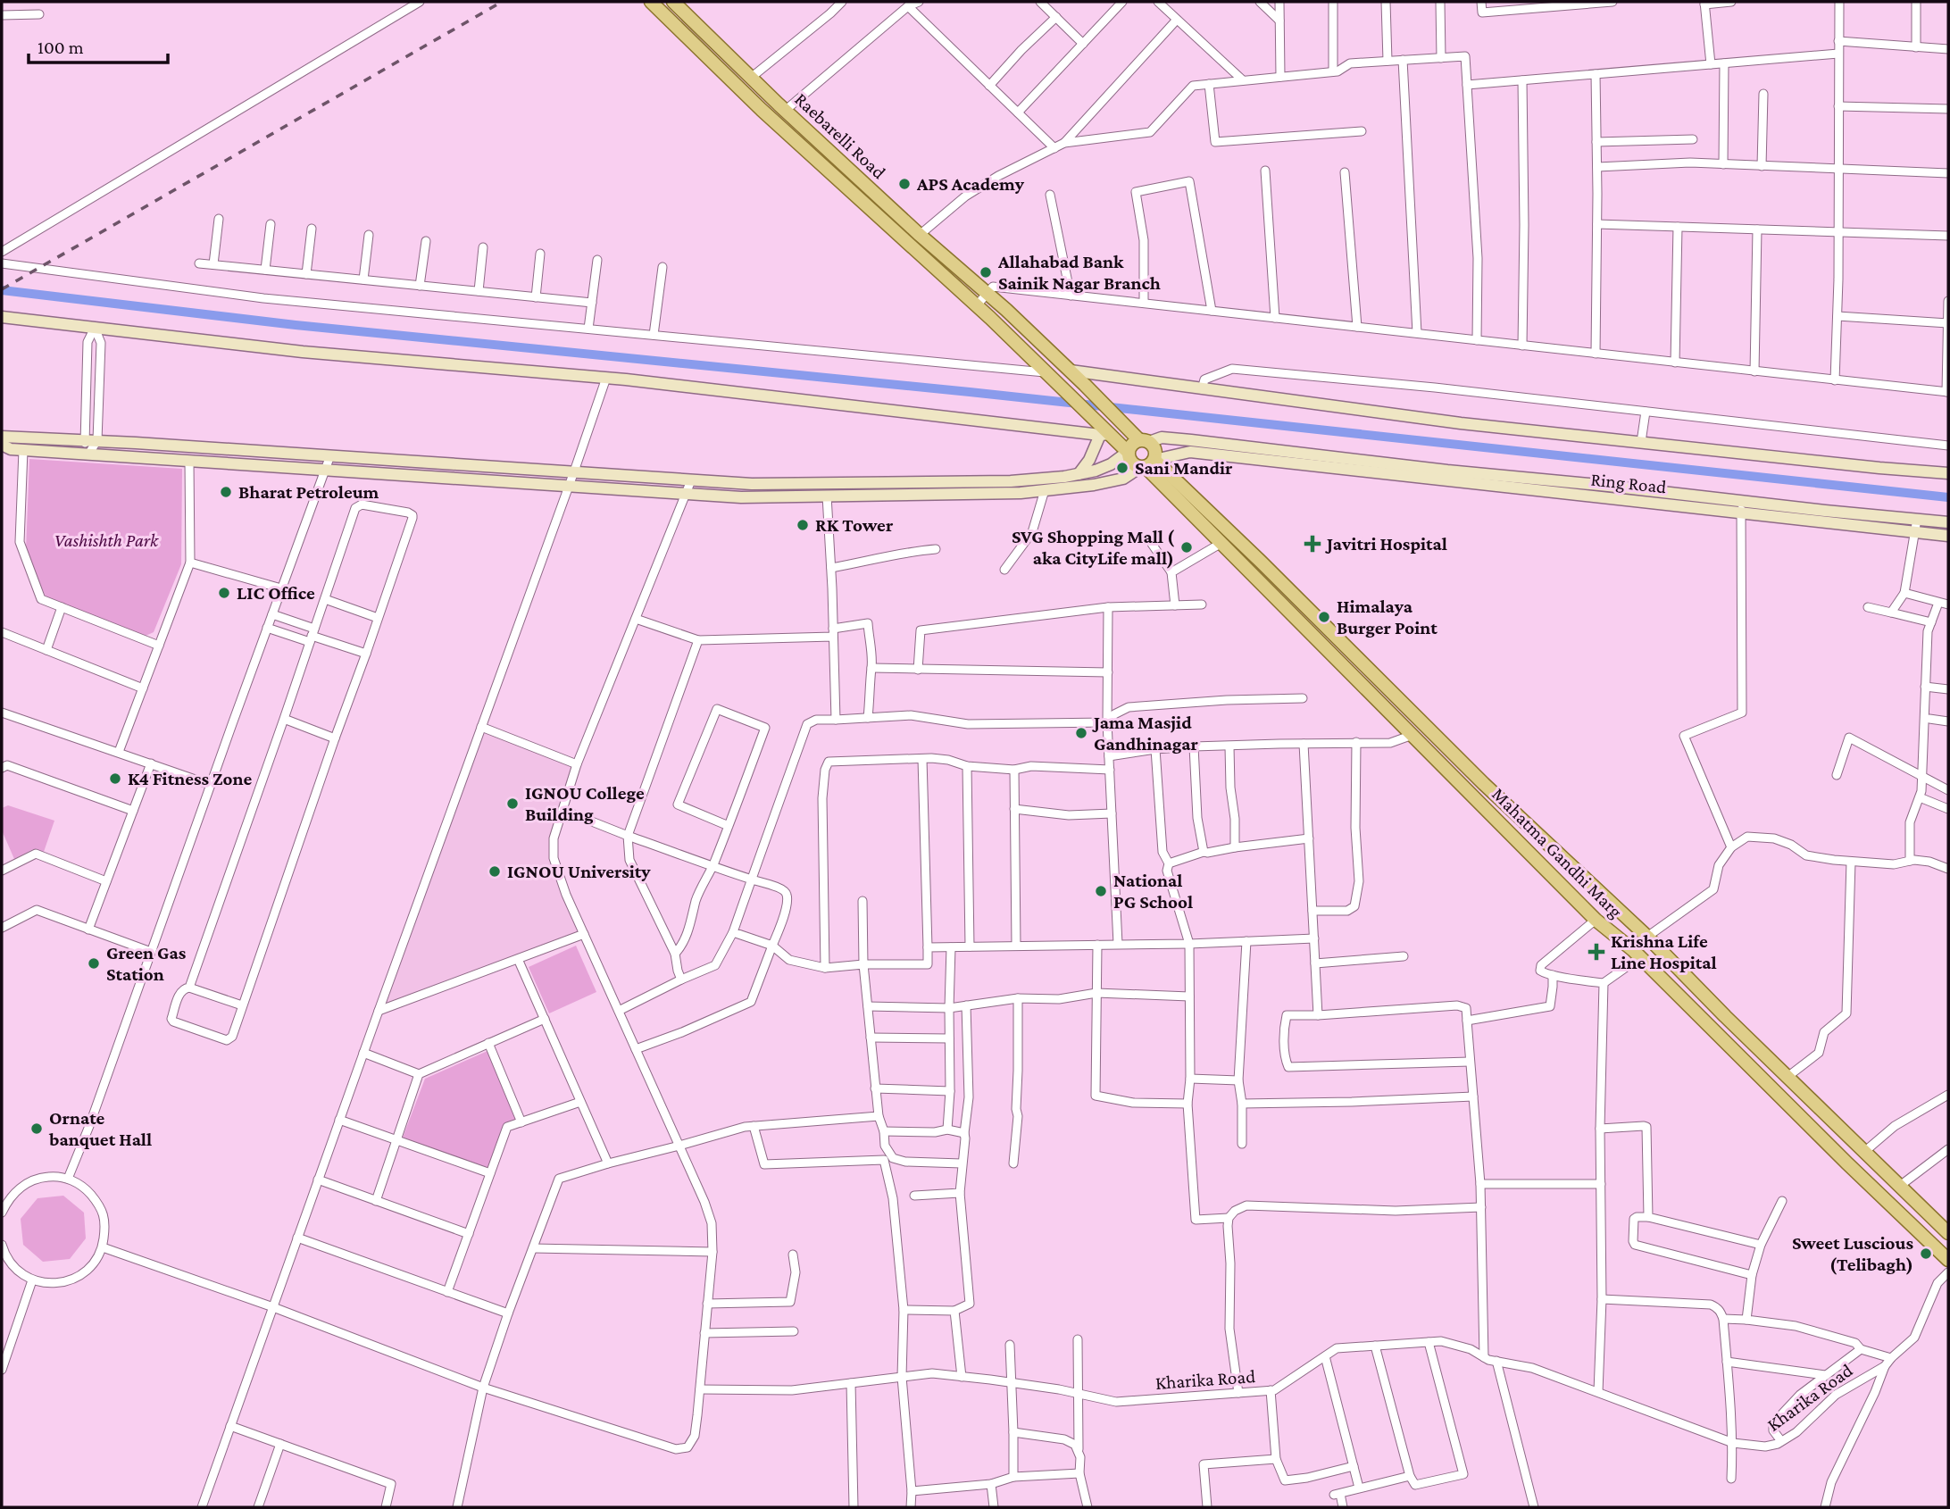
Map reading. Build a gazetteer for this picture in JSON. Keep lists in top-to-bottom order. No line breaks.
{"streets":{"main road":["Raebarelli Road","Mahatma Gandhi Marg"],"street":["Ring Road","Kharika Road"]},"crossings":[["Raebarelli Road","Ring Road"],["Raebarelli Road","Mahatma Gandhi Marg"],["Ring Road","Mahatma Gandhi Marg"]],"parks":["Vashishth Park"],"places":{"other":["APS Academy","Allahabad Bank Sainik Nagar Branch","Sani Mandir","Bharat Petroleum","RK Tower","SVG Shopping Mall ( aka CityLife mall)","LIC Office","Himalaya Burger Point","Jama Masjid Gandhinagar","K4 Fitness Zone","IGNOU College Building","IGNOU University","National PG School","Green Gas Station","Ornate banquet Hall","Sweet Luscious (Telibagh)"],"health":["Javitri Hospital","Krishna Life Line Hospital"]},"scale_bar":"100 m"}
